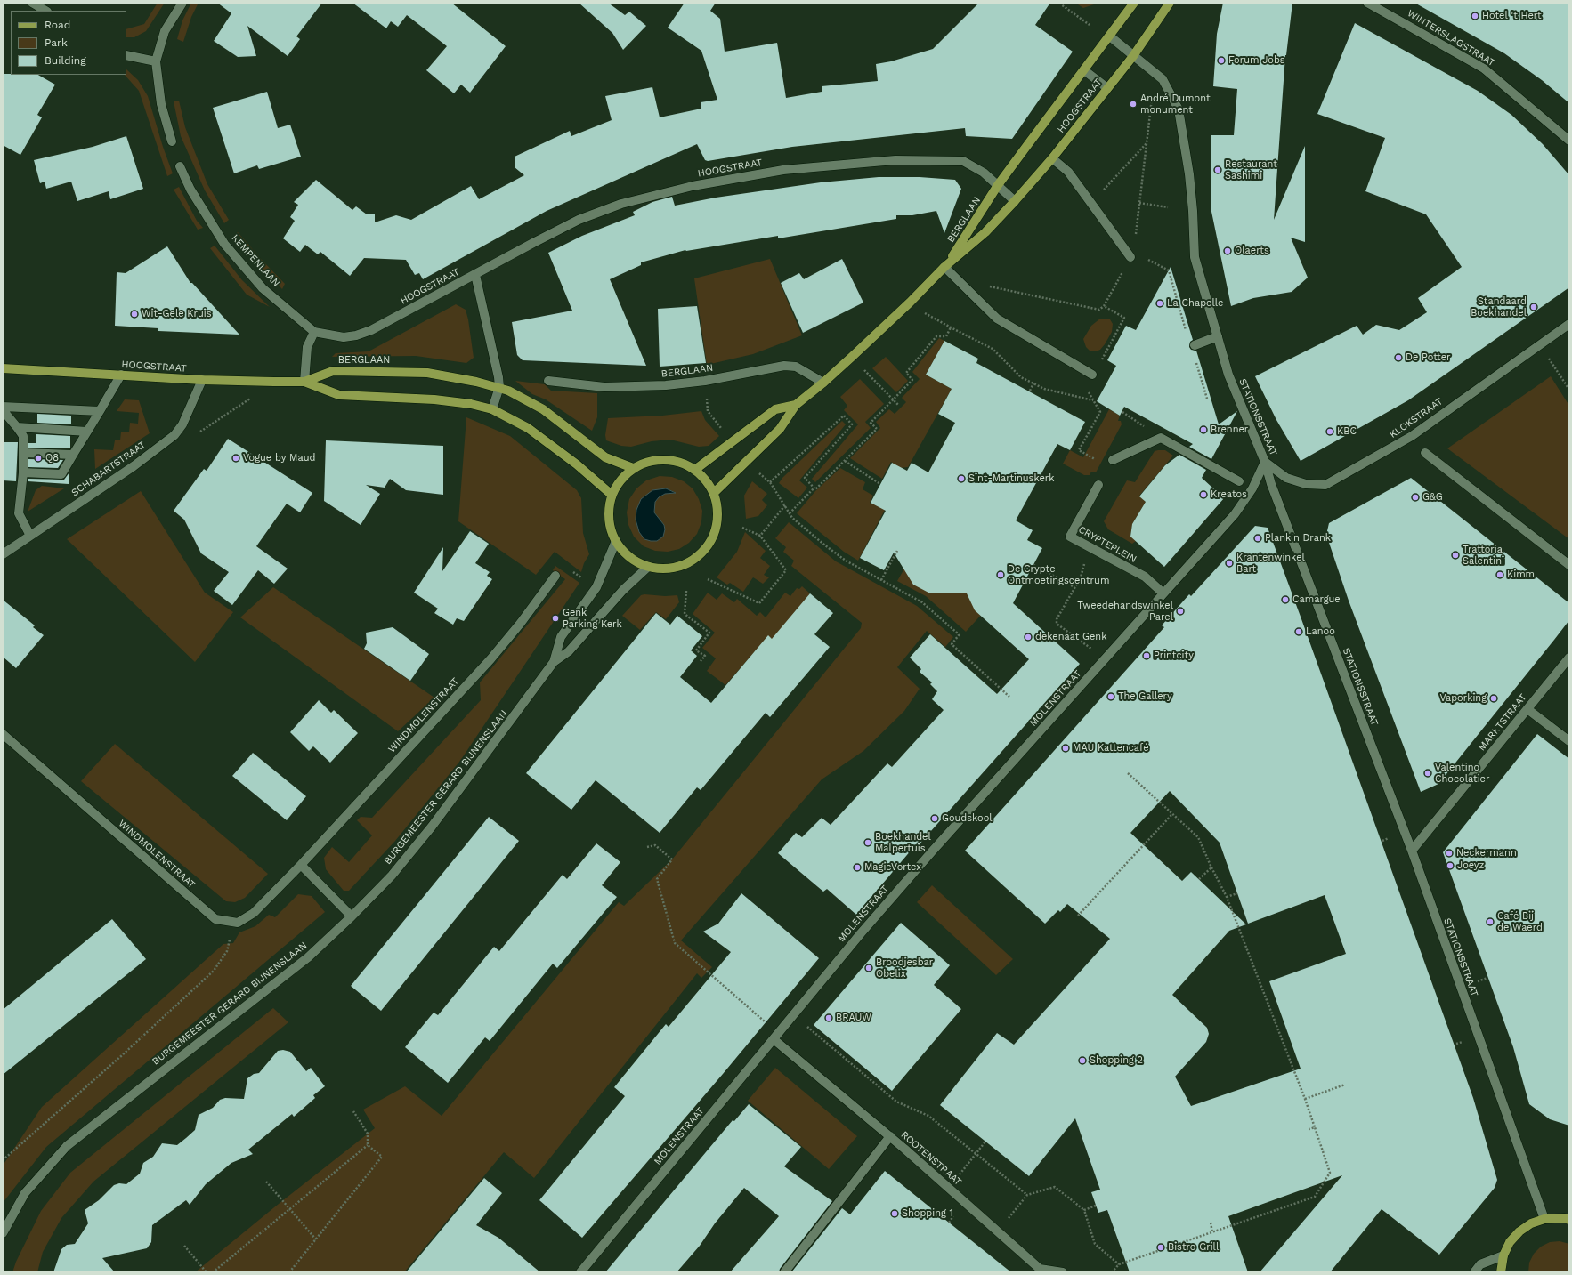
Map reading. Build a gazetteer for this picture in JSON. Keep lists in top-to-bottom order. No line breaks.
{"streets":{"main road":["HOOGSTRAAT","BERGLAAN"],"street":["WINTERSLAGSTRAAT","KEMPENLAAN","STATIONSSTRAAT","KLOKSTRAAT","SCHABARTSTRAAT","CRYPTEPLEIN","MOLENSTRAAT","WINDMOLENSTRAAT","MARKTSTRAAT","BURGEMEESTER GERARD BIJNENSLAAN","ROOTENSTRAAT"]},"crossings":[["HOOGSTRAAT","BERGLAAN"],["HOOGSTRAAT","KEMPENLAAN"],["HOOGSTRAAT","STATIONSSTRAAT"],["HOOGSTRAAT","SCHABARTSTRAAT"],["BERGLAAN","BURGEMEESTER GERARD BIJNENSLAAN"],["STATIONSSTRAAT","KLOKSTRAAT"],["STATIONSSTRAAT","MOLENSTRAAT"],["STATIONSSTRAAT","MARKTSTRAAT"],["KLOKSTRAAT","MOLENSTRAAT"],["CRYPTEPLEIN","MOLENSTRAAT"],["MOLENSTRAAT","ROOTENSTRAAT"]],"places":["Hotel 't Hert","Forum Jobs","André Dumont monument","Restaurant Sashimi","Olaerts","La Chapelle","Standaard Boekhandel","Wit-Gele Kruis","De Potter","Brenner","KBC","Q8","Vogue by Maud","Sint-Martinuskerk","Kreatos","G&G","Plank'n Drank","Trattoria Salentini","Krantenwinkel Bart","De Crypte Ontmoetingscentrum","Kimm","Camargue","Tweedehandswinkel Parel","Genk Parking Kerk","Lanoo","dekenaat Genk","Printcity","The Gallery","Vaporking","MAU Kattencafé","Valentino Chocolatier","Goudskool","Boekhandel Malpertuis","Neckermann","Joeyz","MagicVortex","Café Bij de Waerd","Broodjesbar Obelix","BRAUW","Shopping 2","Shopping 1","Bistro Grill"],"legend":["Road","Park","Building"]}
